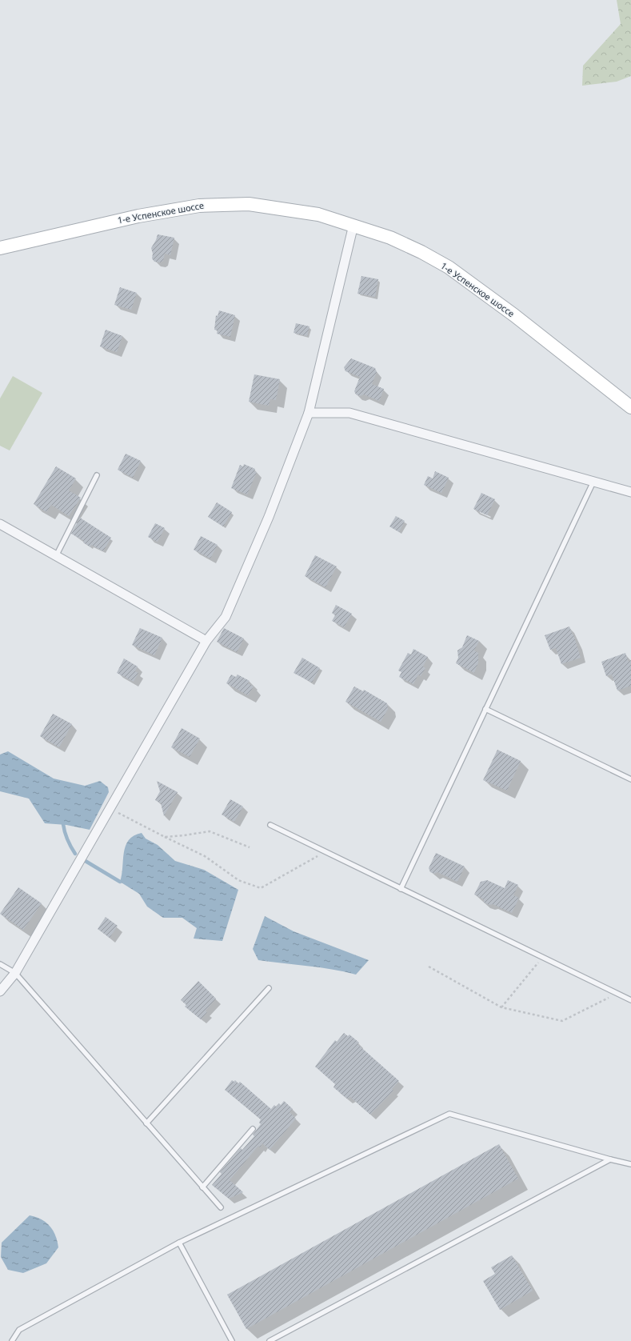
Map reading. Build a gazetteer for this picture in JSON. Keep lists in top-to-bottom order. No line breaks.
{"streets":{"main road":["1-е Успенское шоссе"]}}
